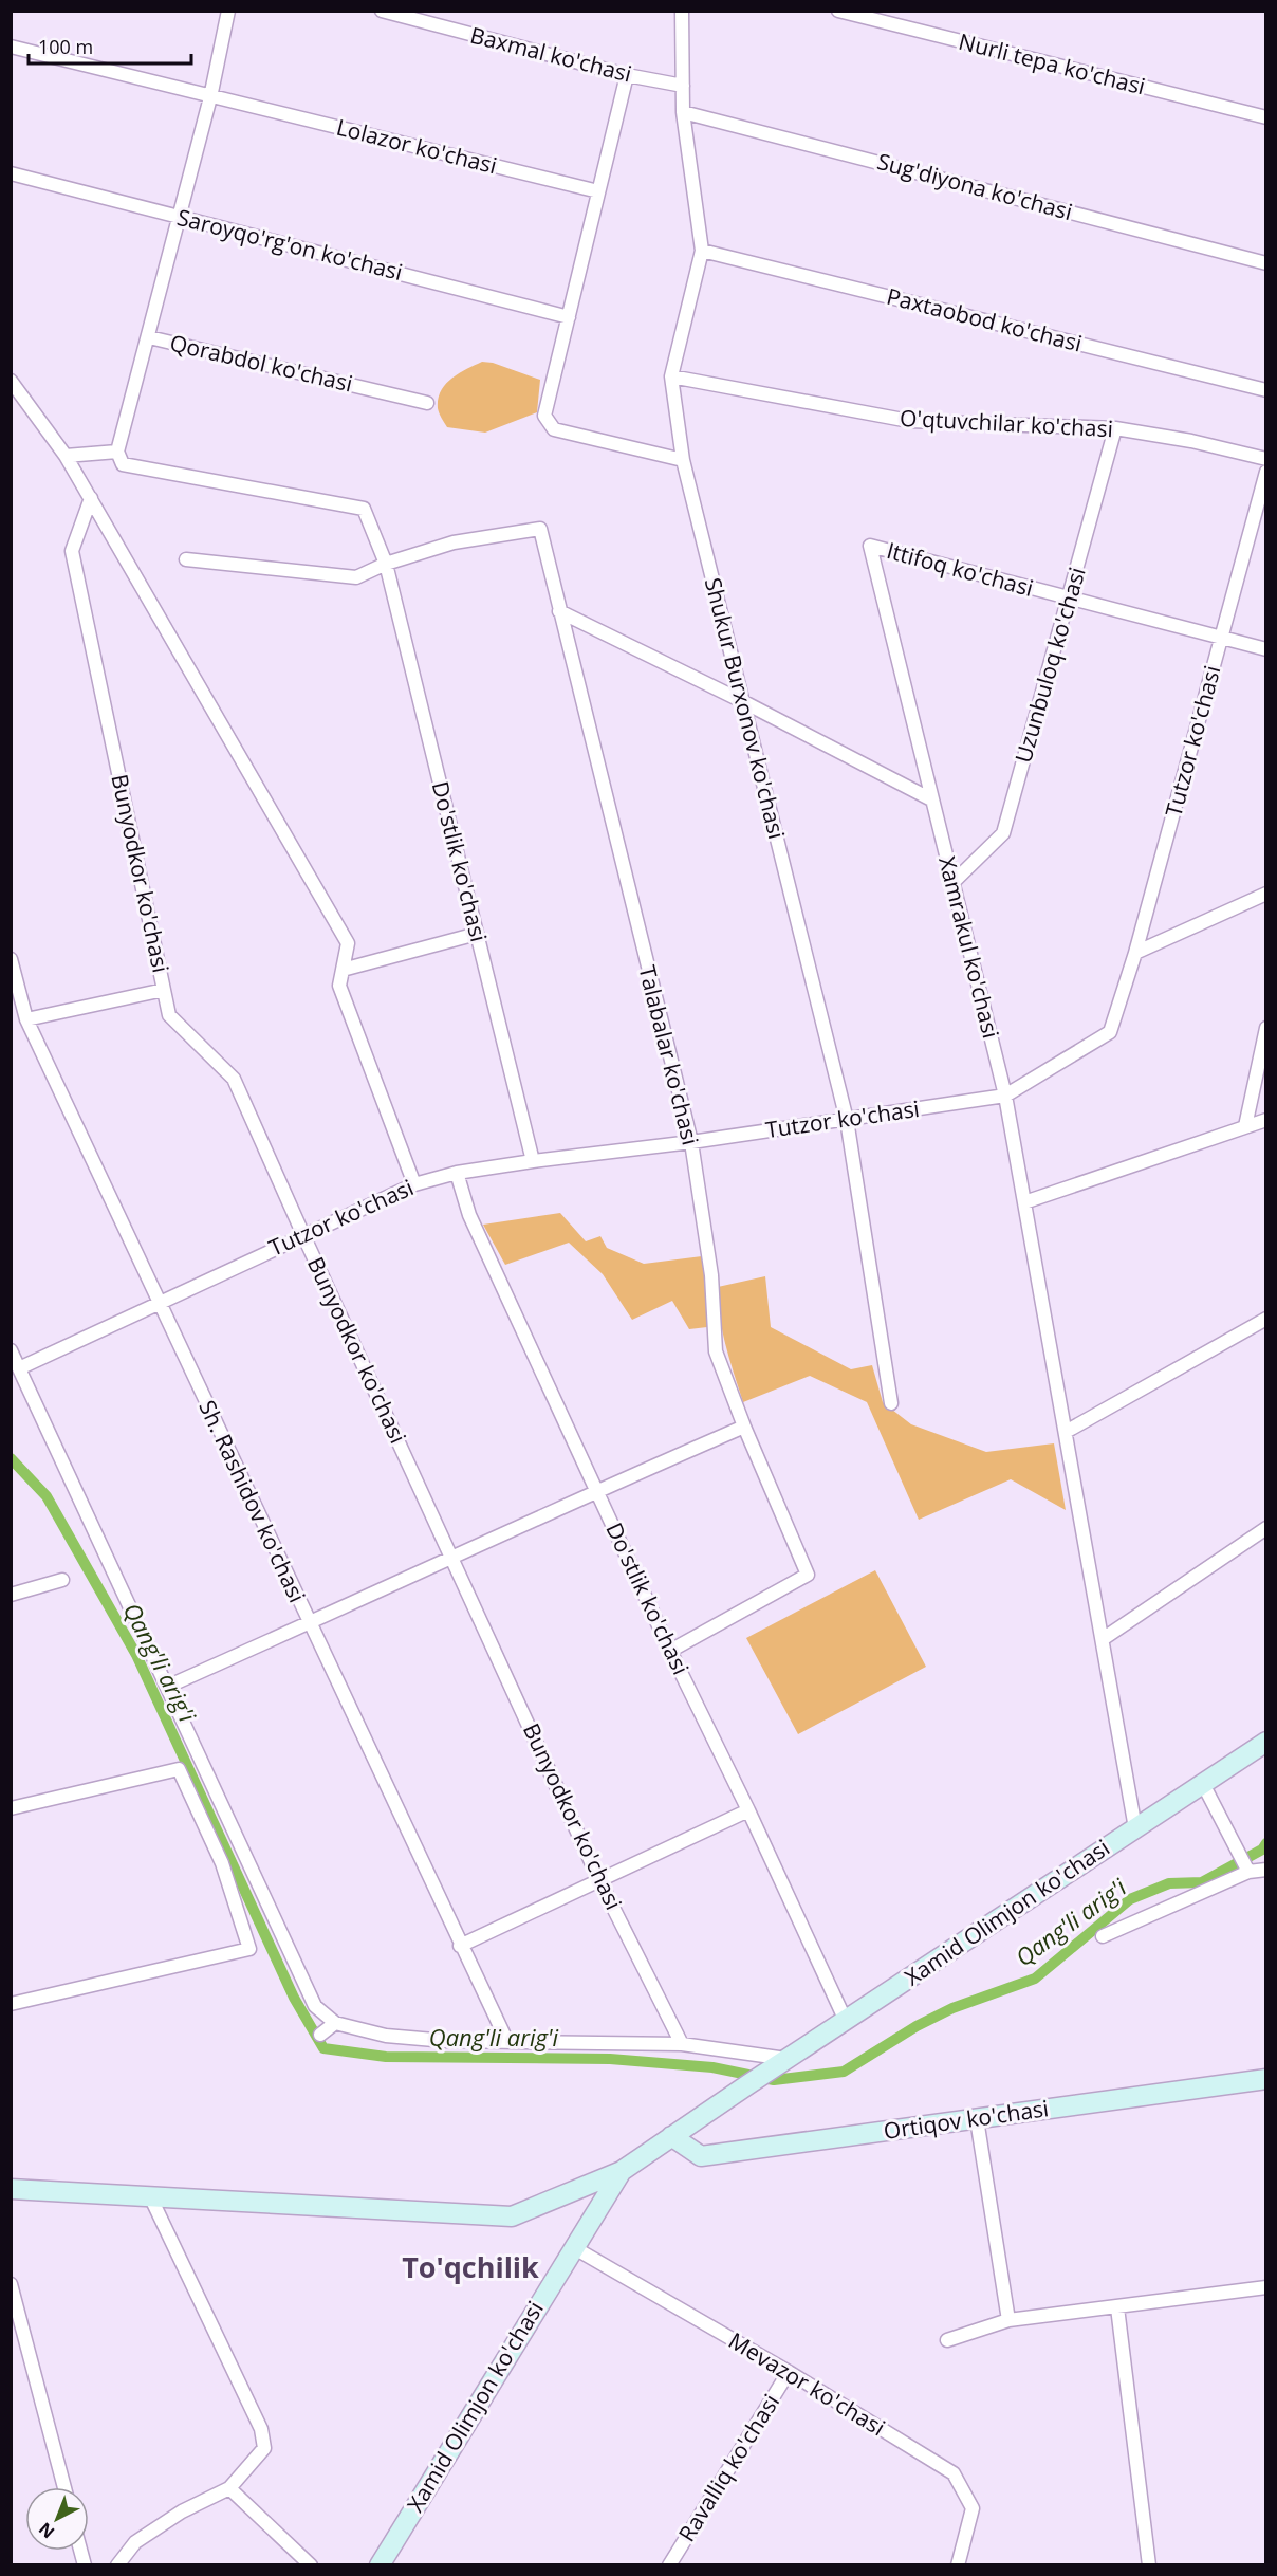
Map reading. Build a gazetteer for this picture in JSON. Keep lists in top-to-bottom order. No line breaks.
{"streets":{"main road":["Xamid Olimjon ko'chasi","Ortiqov ko'chasi"],"street":["Baxmal ko'chasi","Nurli tepa ko'chasi","Lolazor ko'chasi","Sug'diyona ko'chasi","Saroyqo'rg'on ko'chasi","Paxtaobod ko'chasi","Qorabdol ko'chasi","O'qtuvchilar ko'chasi","Ittifoq ko'chasi","Uzunbuloq ko'chasi","Shukur Burxonov ko'chasi","Tutzor ko'chasi","Do'stlik ko'chasi","Bunyodkor ko'chasi","Xamrakul ko'chasi","Talabalar ko'chasi","Sh. Rashidov ko'chasi","Mevazor ko'chasi","Ravalliq ko'chasi"]},"crossings":[["Baxmal ko'chasi","Shukur Burxonov ko'chasi"],["Sug'diyona ko'chasi","Shukur Burxonov ko'chasi"],["Paxtaobod ko'chasi","Shukur Burxonov ko'chasi"],["Qorabdol ko'chasi","Do'stlik ko'chasi"],["O'qtuvchilar ko'chasi","Uzunbuloq ko'chasi"],["O'qtuvchilar ko'chasi","Shukur Burxonov ko'chasi"],["Ittifoq ko'chasi","Uzunbuloq ko'chasi"],["Ittifoq ko'chasi","Tutzor ko'chasi"],["Ittifoq ko'chasi","Xamrakul ko'chasi"],["Uzunbuloq ko'chasi","Xamrakul ko'chasi"],["Shukur Burxonov ko'chasi","Tutzor ko'chasi"],["Tutzor ko'chasi","Do'stlik ko'chasi"],["Tutzor ko'chasi","Bunyodkor ko'chasi"],["Tutzor ko'chasi","Xamrakul ko'chasi"],["Tutzor ko'chasi","Talabalar ko'chasi"],["Tutzor ko'chasi","Sh. Rashidov ko'chasi"],["Do'stlik ko'chasi","Talabalar ko'chasi"],["Do'stlik ko'chasi","Xamid Olimjon ko'chasi"],["Xamrakul ko'chasi","Xamid Olimjon ko'chasi"],["Xamid Olimjon ko'chasi","Ortiqov ko'chasi"],["Xamid Olimjon ko'chasi","Mevazor ko'chasi"],["Mevazor ko'chasi","Ravalliq ko'chasi"]],"districts":["To'qchilik"],"water":["Qang'li arig'i"],"scale_bar":"100 m","north":"bottom left"}
